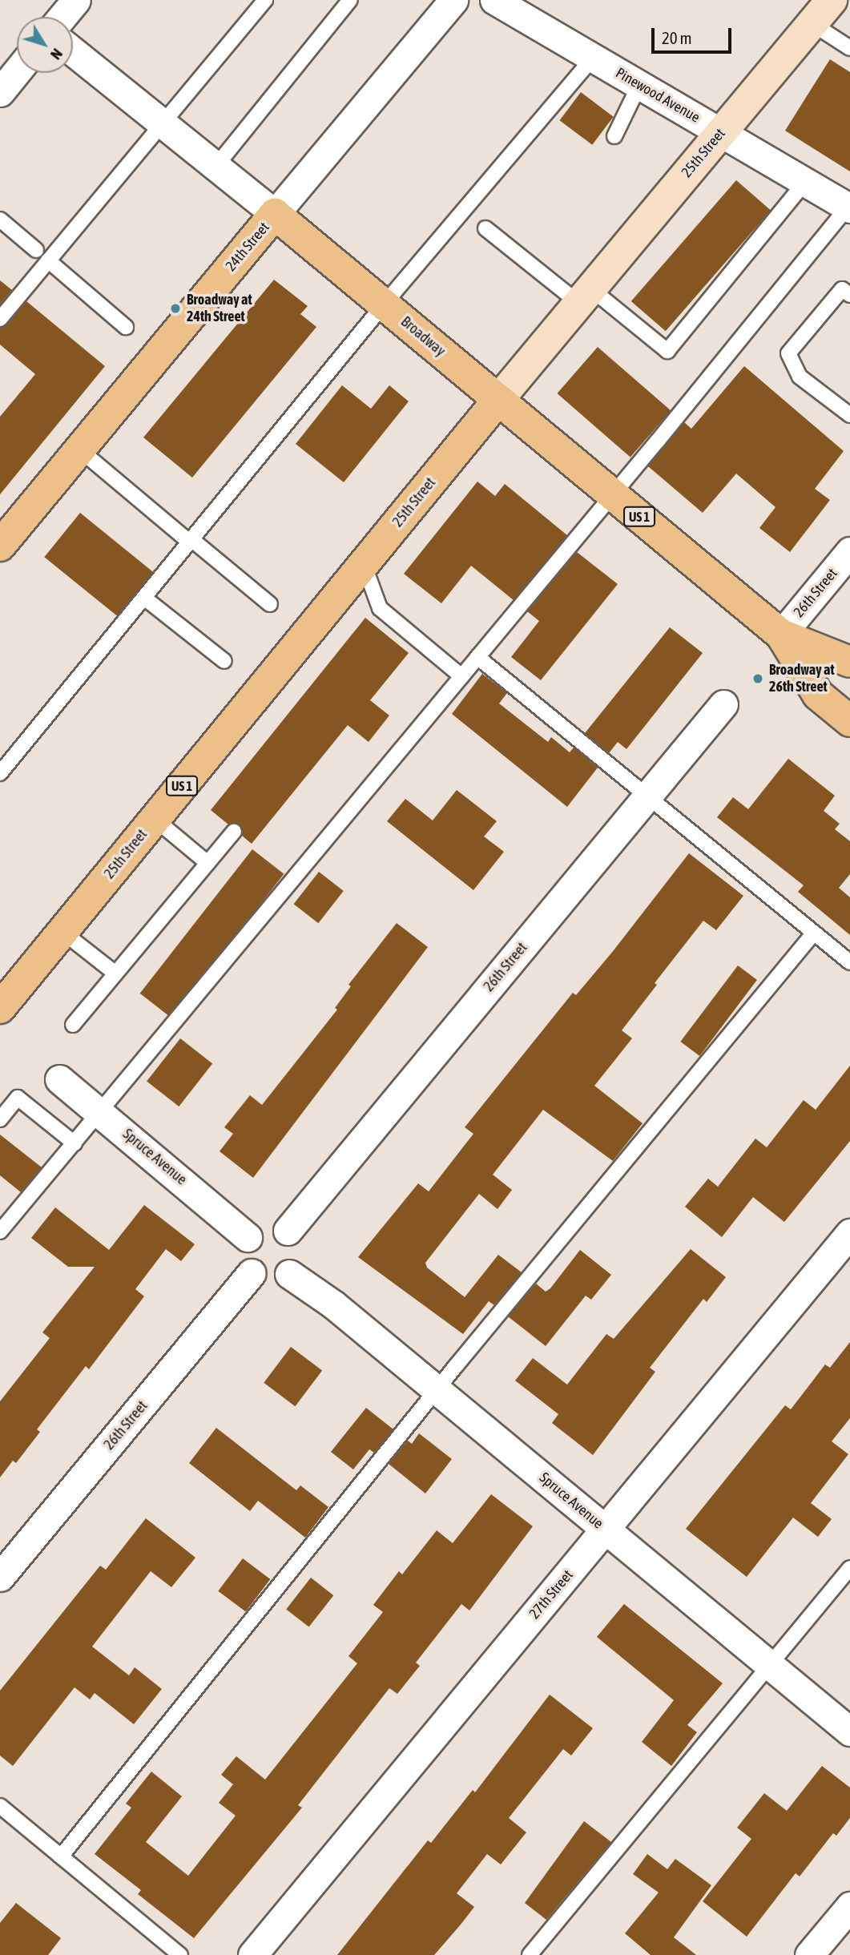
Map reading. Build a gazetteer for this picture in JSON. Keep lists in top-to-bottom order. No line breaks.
{"streets":{"main road":["25th Street","24th Street","Broadway","US 1"],"street":["Pinewood Avenue","26th Street","Spruce Avenue","27th Street"]},"crossings":[["Pinewood Avenue","25th Street"],["25th Street","Broadway"],["24th Street","Broadway"],["Broadway","26th Street"],["26th Street","Spruce Avenue"],["Spruce Avenue","27th Street"]],"places":["Broadway at 24th Street","Broadway at 26th Street"],"scale_bar":"20 m","north":"bottom right"}
